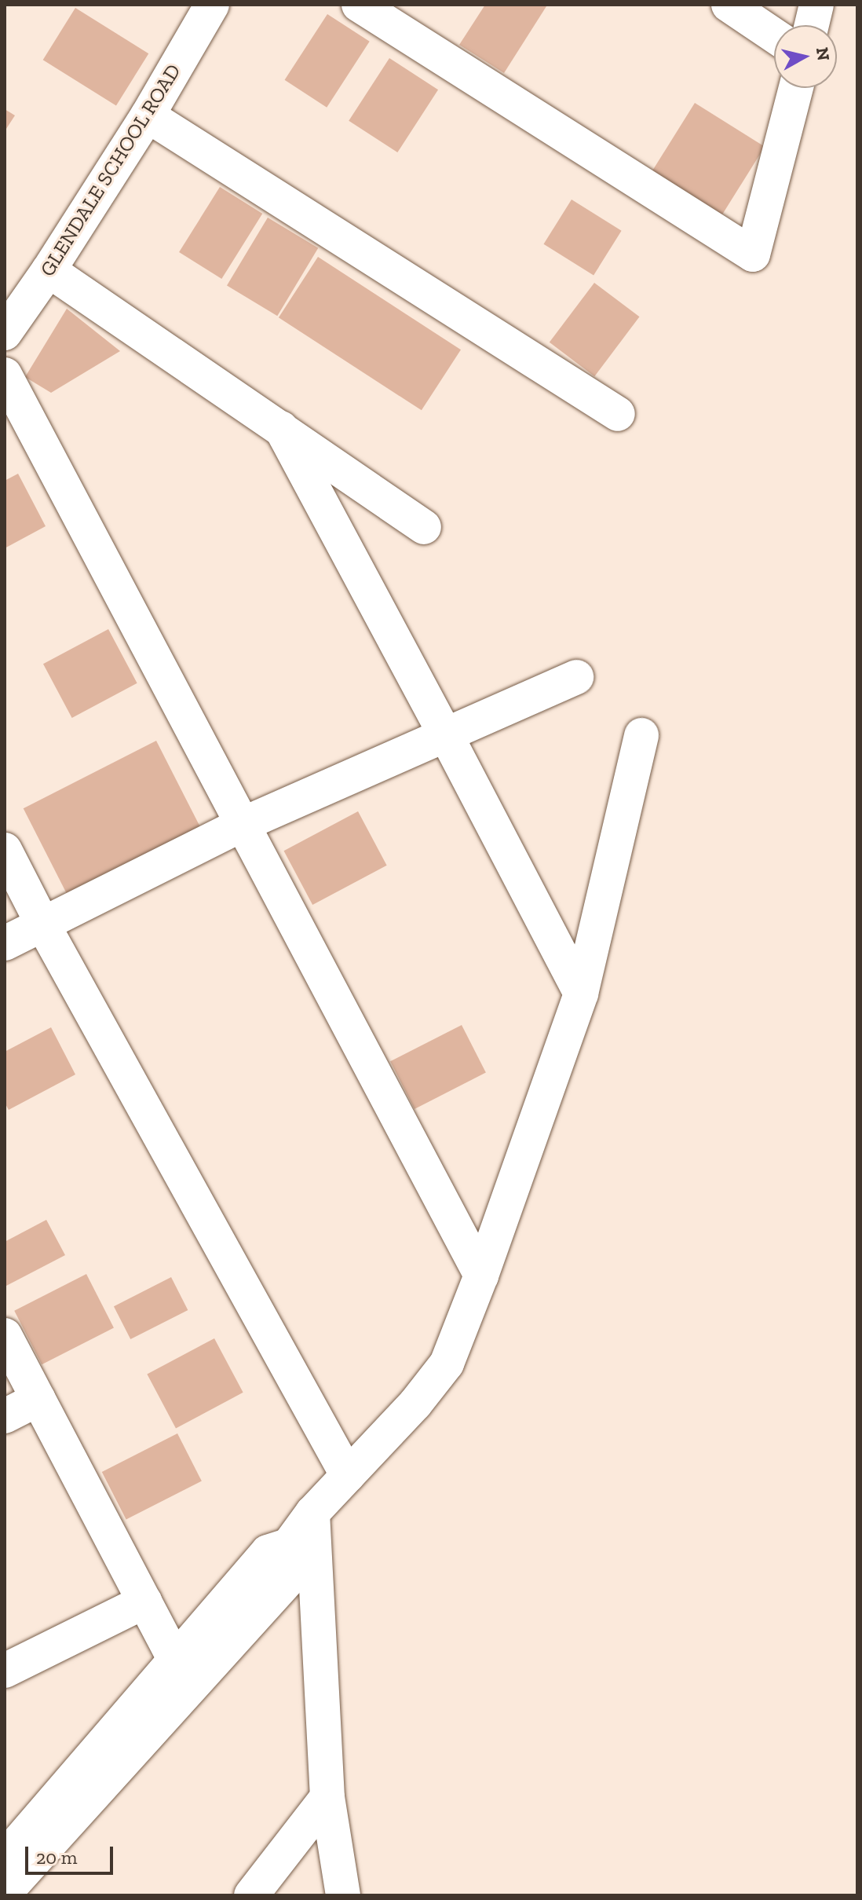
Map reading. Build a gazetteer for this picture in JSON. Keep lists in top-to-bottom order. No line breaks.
{"streets":{"street":["GLENDALE SCHOOL ROAD"]},"scale_bar":"20 m","north":"right"}
